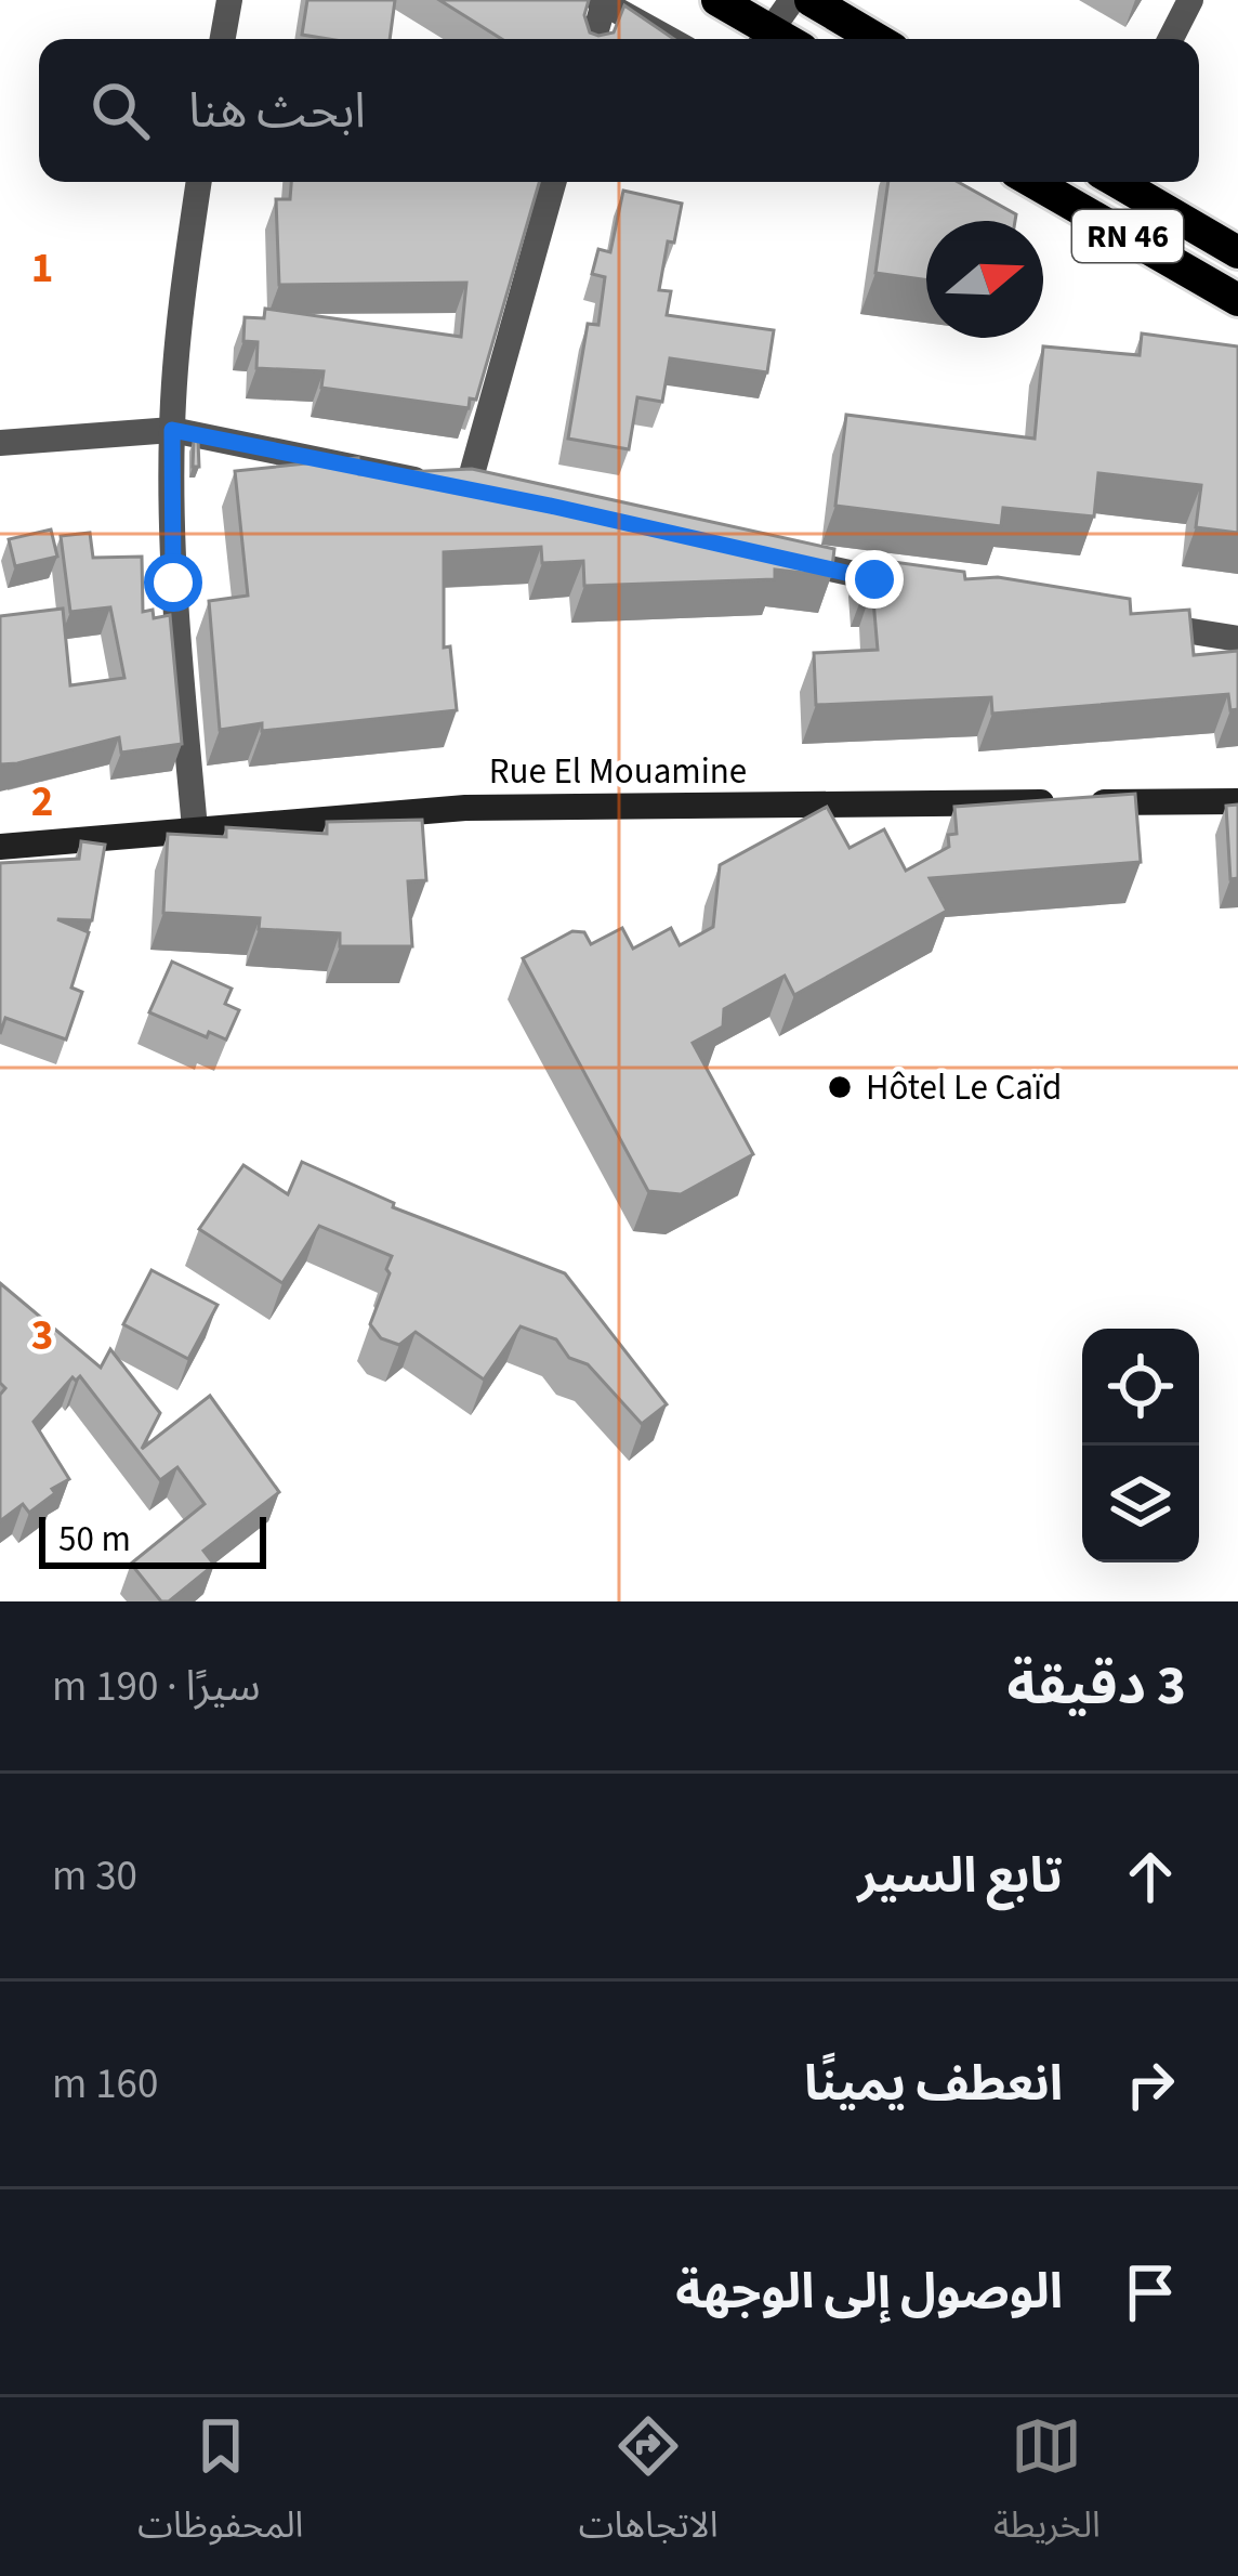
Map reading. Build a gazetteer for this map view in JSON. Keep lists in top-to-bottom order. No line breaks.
{"streets":{"main road":["RN 46","Rue El Mouamine"]},"places":["Hôtel Le Caïd"],"scale_bar":"50 m","north":"right","page":{"search":"ابحث هنا","scale":"50 m","heading":["3 دقيقة","سيرًا · 190 m"],"list":[["تابع السير","30 m"],["انعطف يمينًا","160 m"],"الوصول إلى الوجهة"],"nav":["الخريطة","الاتجاهات","المحفوظات"]},"grid":{"rows":["1","2","3"]}}
